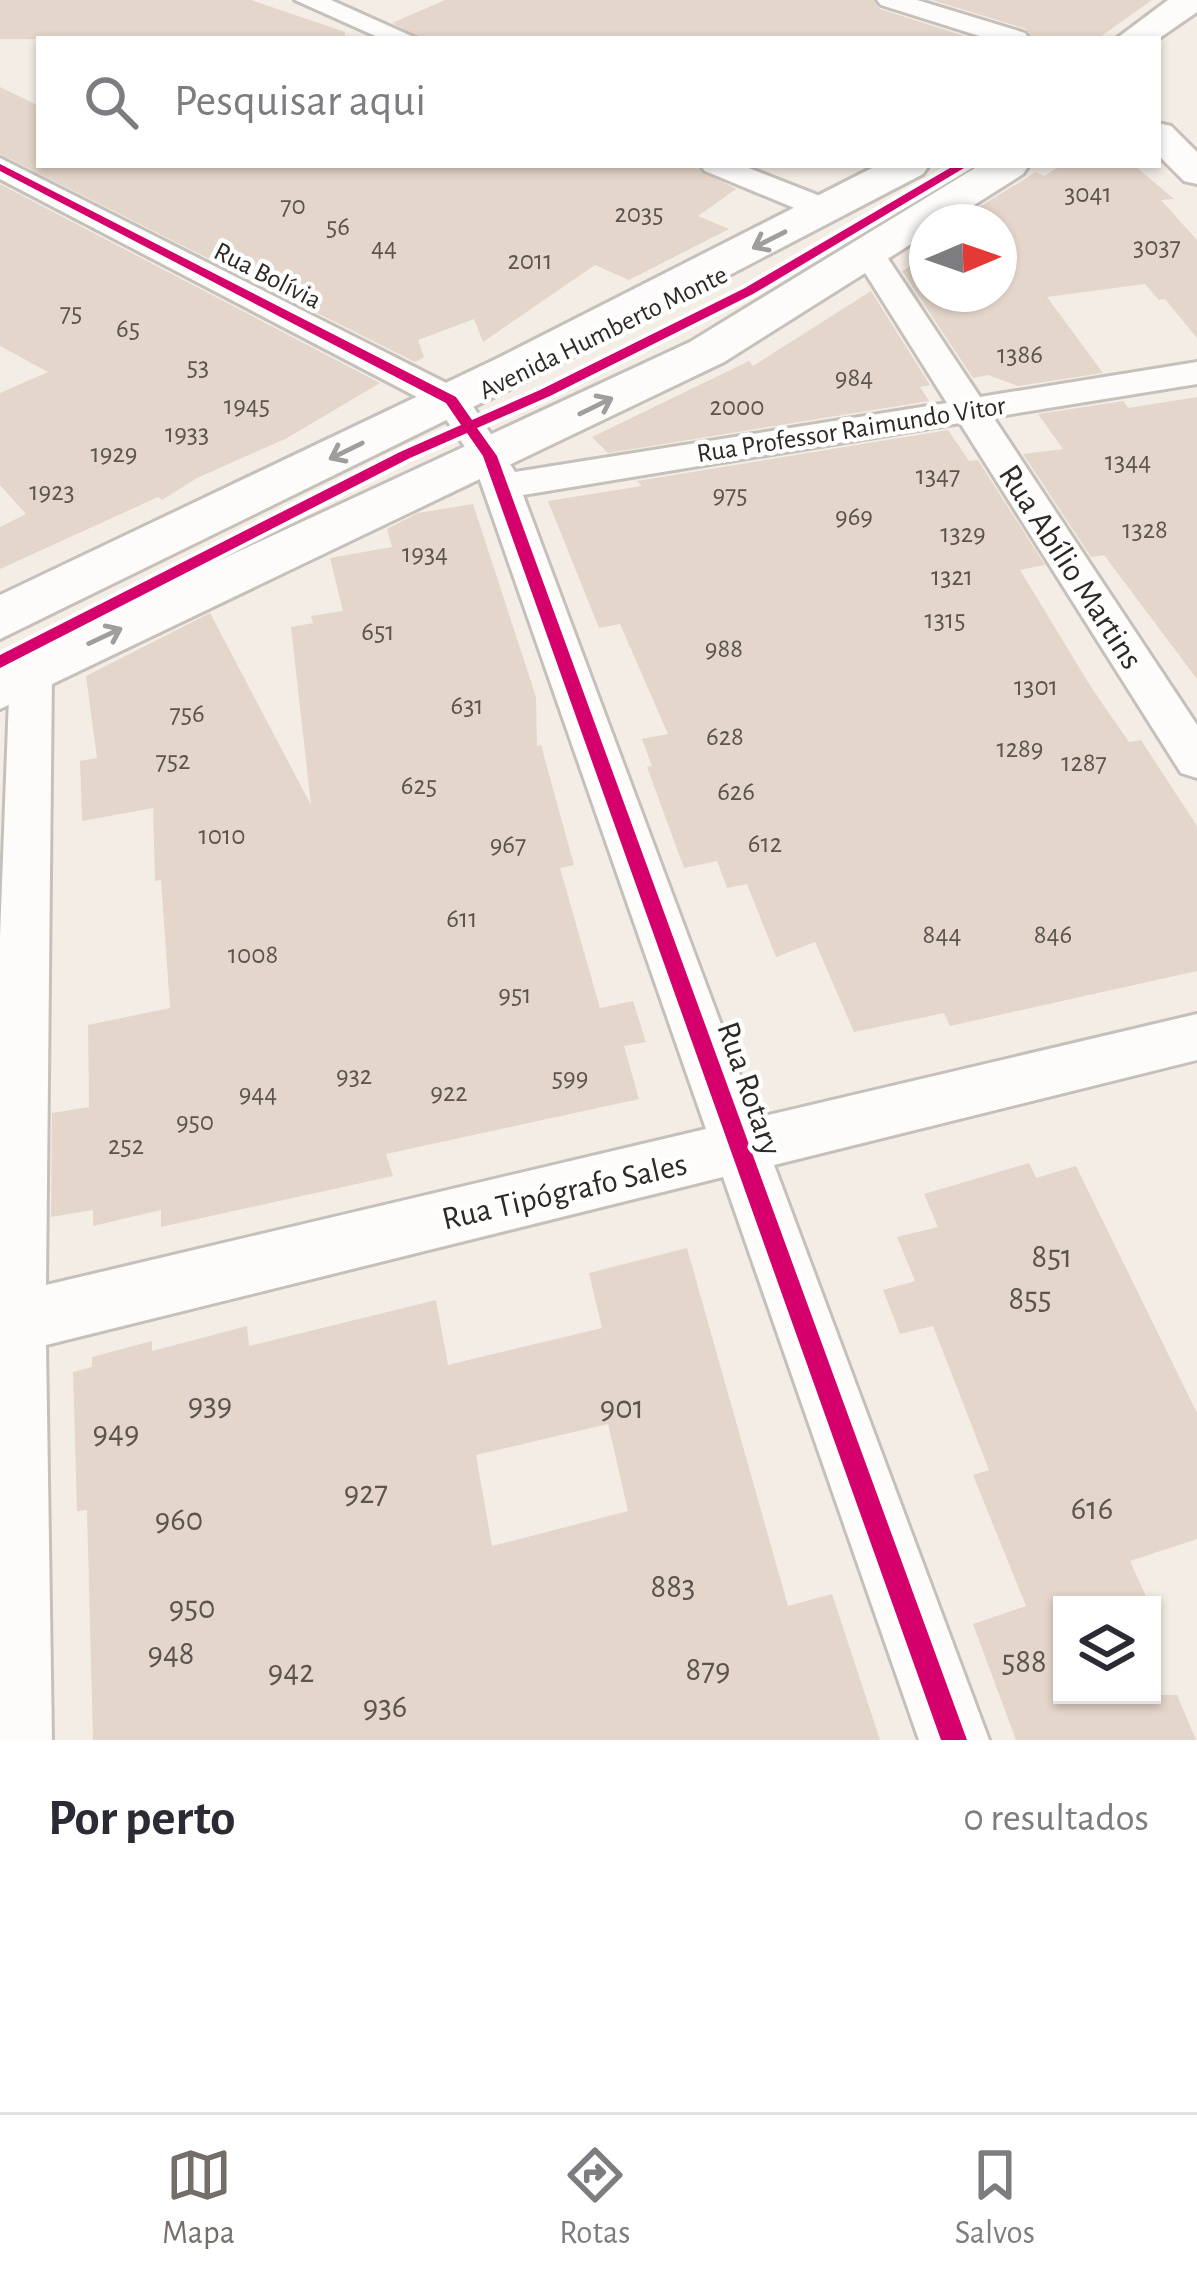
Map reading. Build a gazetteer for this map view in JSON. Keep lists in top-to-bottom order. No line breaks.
{"streets":{"main road":["Avenida Humberto Monte"],"street":["Rua Bolívia","Rua Professor Raimundo Vitor","Rua Abílio Martins","Rua Rotary","Rua Tipógrafo Sales"]},"crossings":[["Rua Bolívia","Avenida Humberto Monte"],["Rua Bolívia","Rua Professor Raimundo Vitor"],["Rua Bolívia","Rua Rotary"],["Avenida Humberto Monte","Rua Professor Raimundo Vitor"],["Avenida Humberto Monte","Rua Abílio Martins"],["Avenida Humberto Monte","Rua Rotary"],["Rua Professor Raimundo Vitor","Rua Abílio Martins"],["Rua Professor Raimundo Vitor","Rua Rotary"],["Rua Rotary","Rua Tipógrafo Sales"]],"house_numbers":["3041","70","2035","56","3037","44","2011","75","65","1386","53","984","1945","2000","1933","1929","1344","1347","1923","975","969","1328","1329","1934","1321","1315","651","988","1301","631","756","628","1289","752","1287","625","626","1010","612","967","611","844","846","1008","951","932","599","922","944","950","252","851","855","939","901","949","927","616","960","883","950","948","588","879","942","936"],"north":"right","page":{"search":"Pesquisar aqui","heading":["Por perto","0 resultados"],"nav":["Mapa","Rotas","Salvos"]}}
